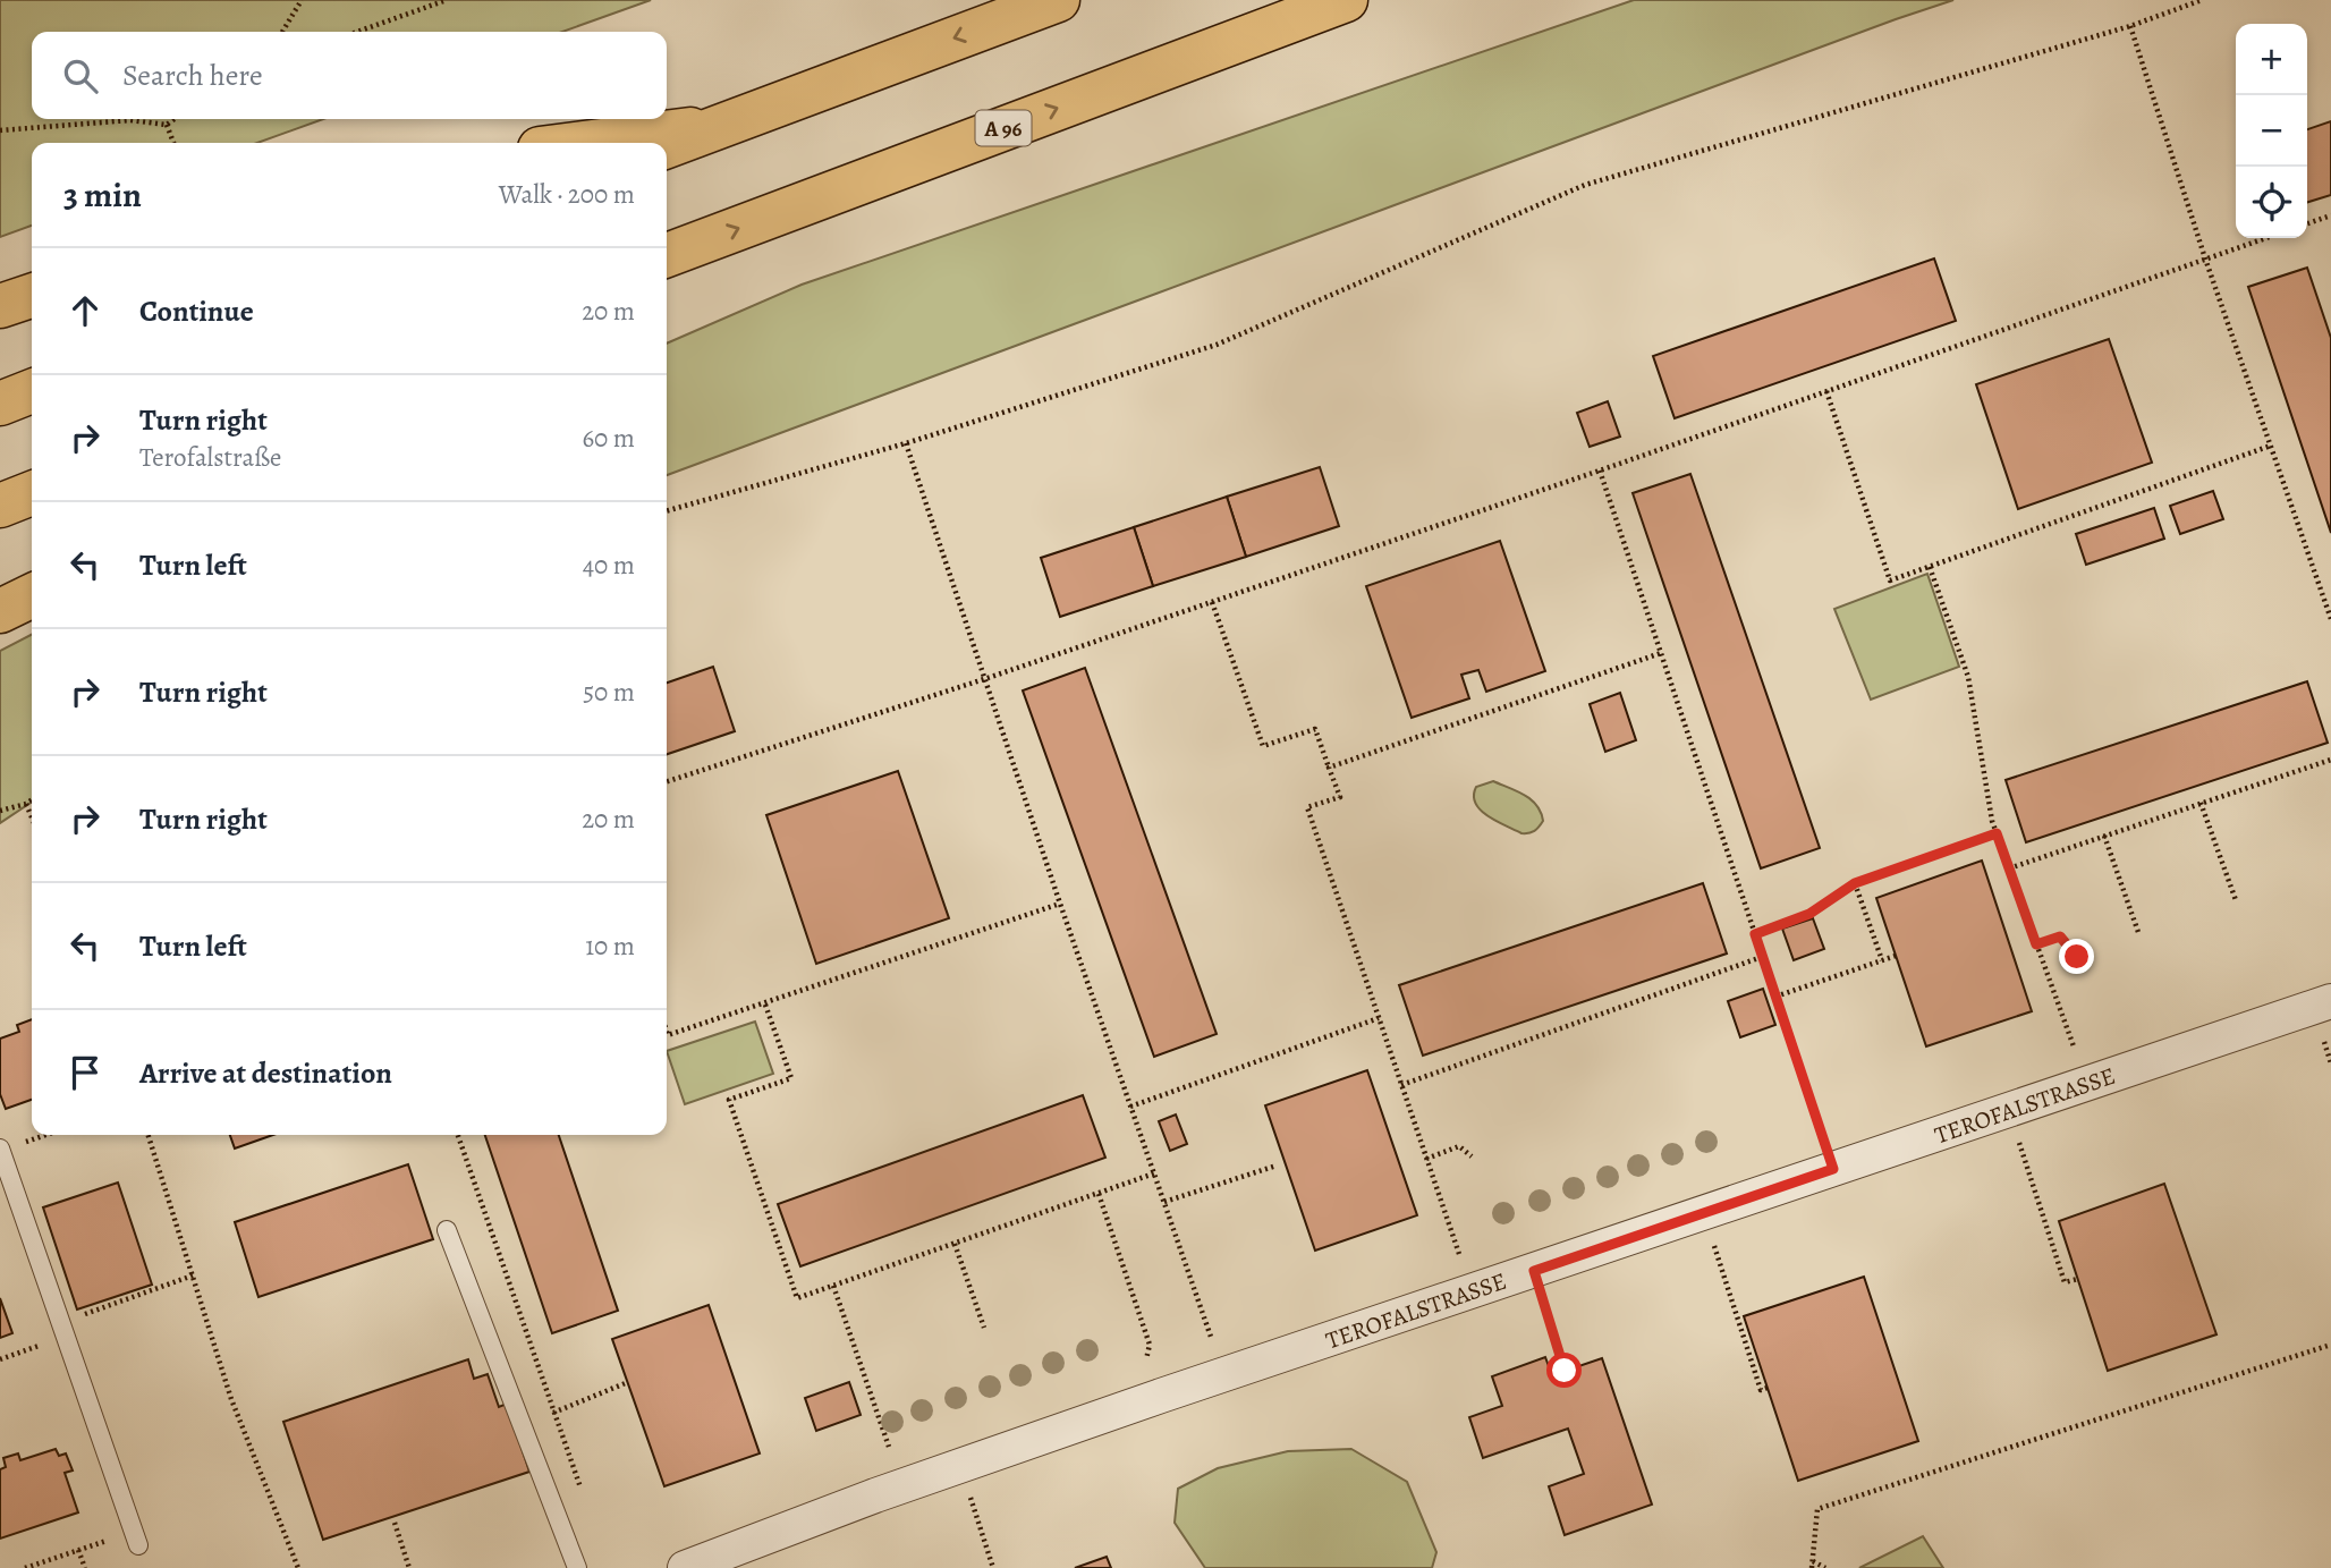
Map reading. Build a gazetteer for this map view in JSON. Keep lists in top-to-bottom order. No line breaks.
{"streets":{"highway":["A 96"],"street":["TEROFALSTRASSE"]},"page":{"map_buttons":["+","−"],"search":"Search here","heading":["3 min","Walk · 200 m"],"list":[["Continue","20 m"],["Turn right","Terofalstraße","60 m"],["Turn left","40 m"],["Turn right","50 m"],["Turn right","20 m"],["Turn left","10 m"],"Arrive at destination"]}}
